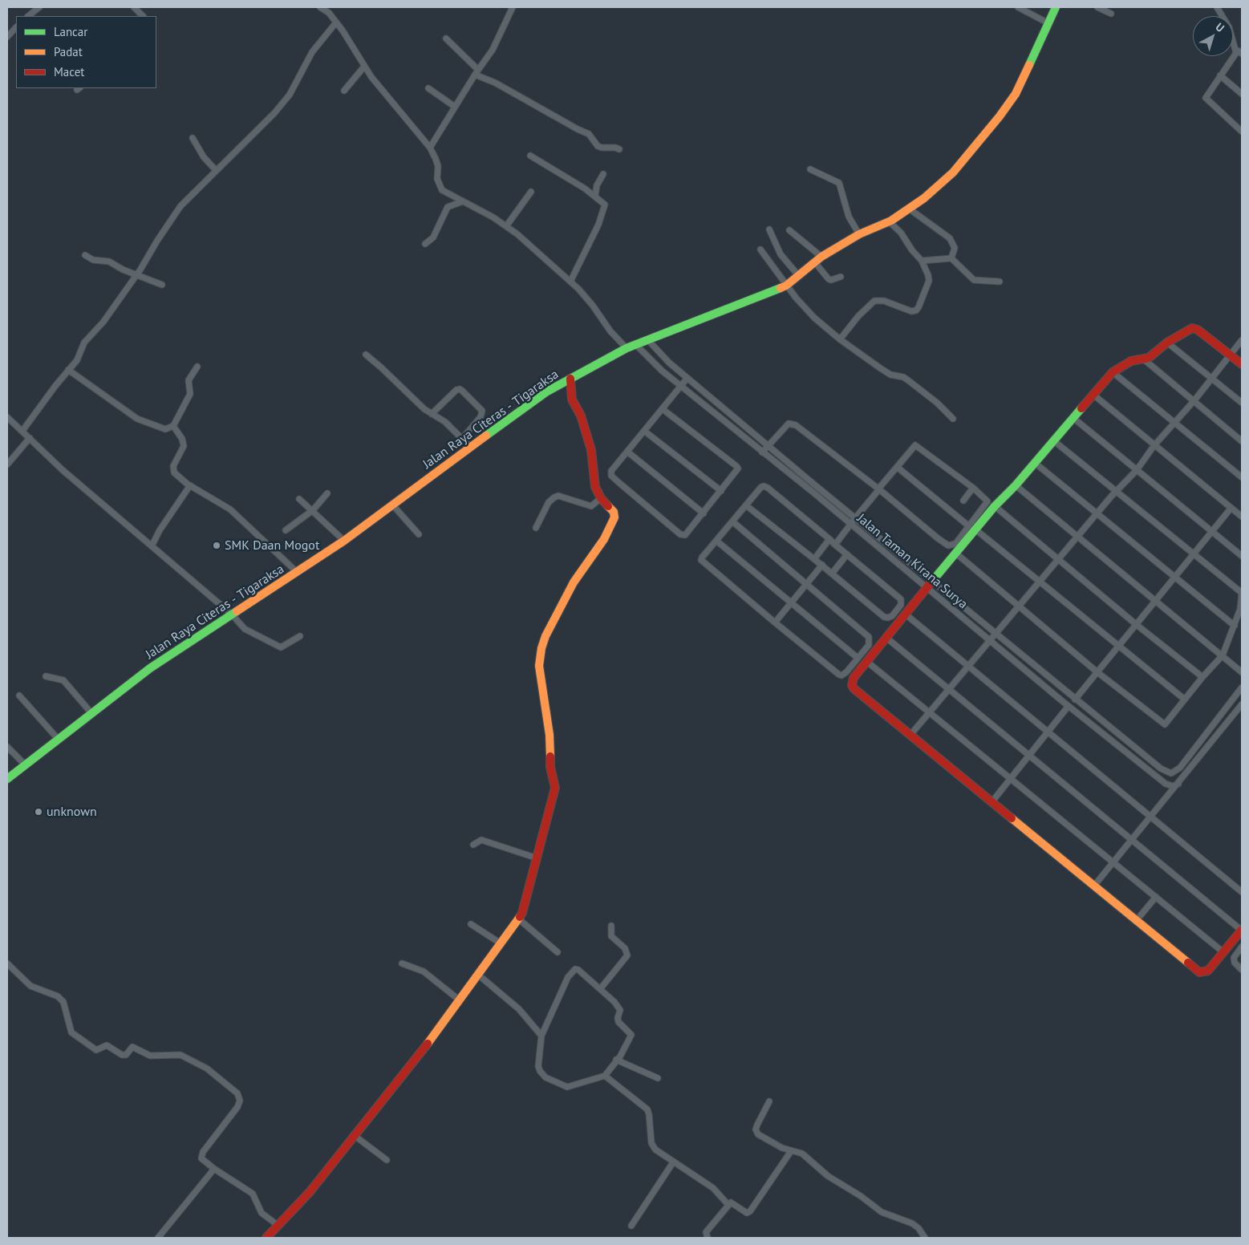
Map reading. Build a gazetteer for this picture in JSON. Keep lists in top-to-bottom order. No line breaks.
{"streets":{"street":["Jalan Raya Citeras - Tigaraksa","Jalan Taman Kirana Surya"]},"crossings":[["Jalan Raya Citeras - Tigaraksa","Jalan Taman Kirana Surya"]],"places":["SMK Daan Mogot","unknown"],"legend":["Lancar","Padat","Macet"],"north":"top right"}
